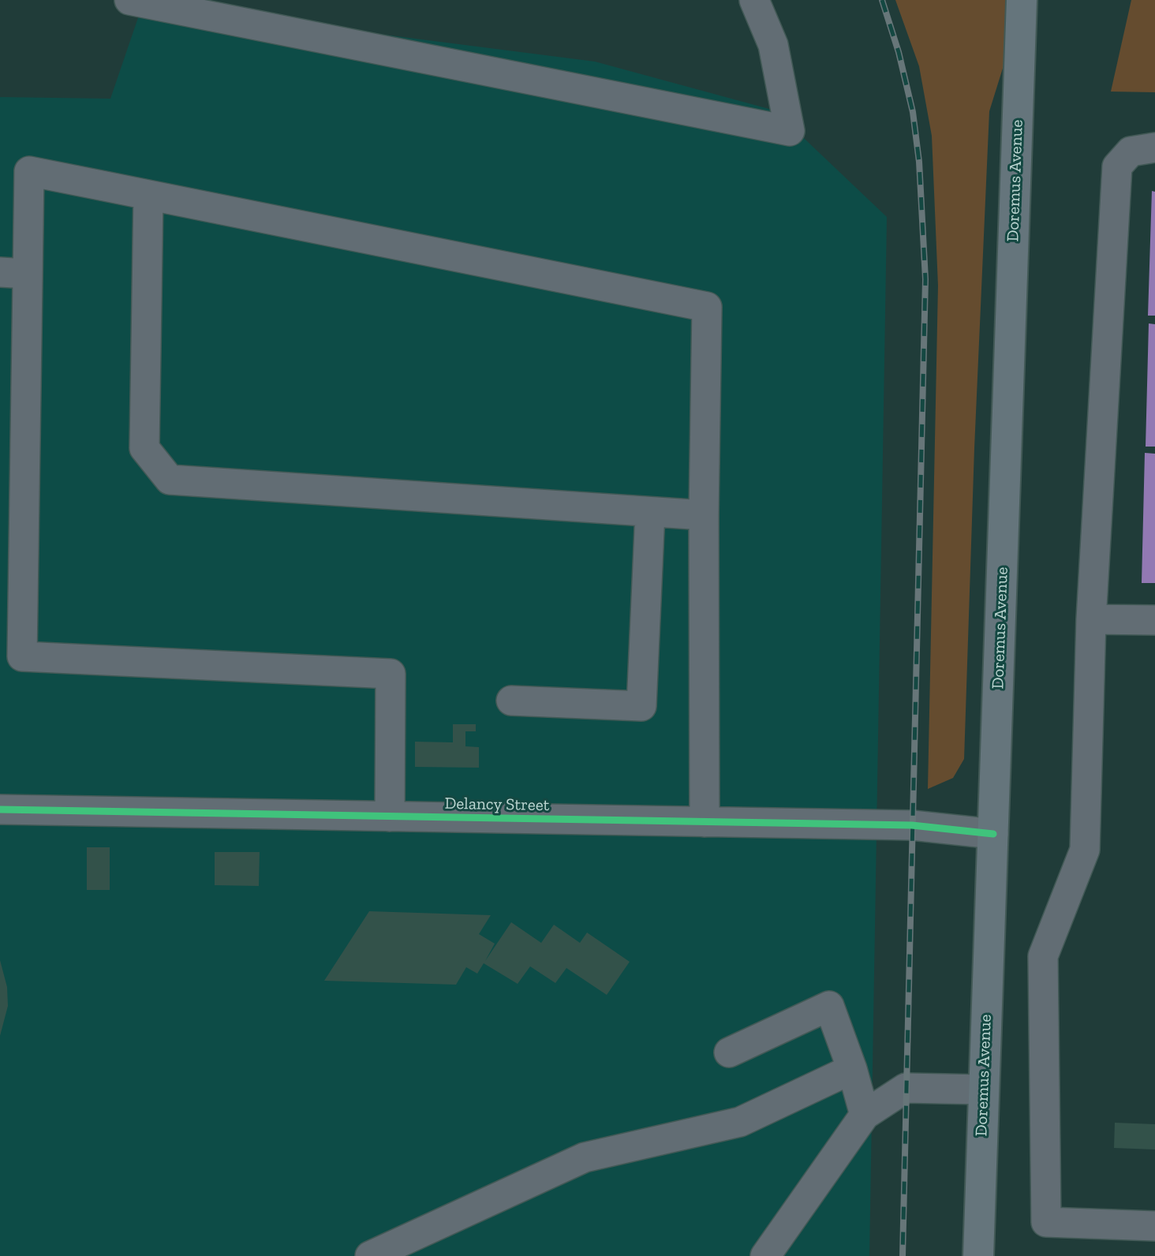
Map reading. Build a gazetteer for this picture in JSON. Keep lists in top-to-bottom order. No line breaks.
{"streets":{"main road":["Doremus Avenue"],"street":["Delancy Street"]},"crossings":[["Doremus Avenue","Delancy Street"]]}
